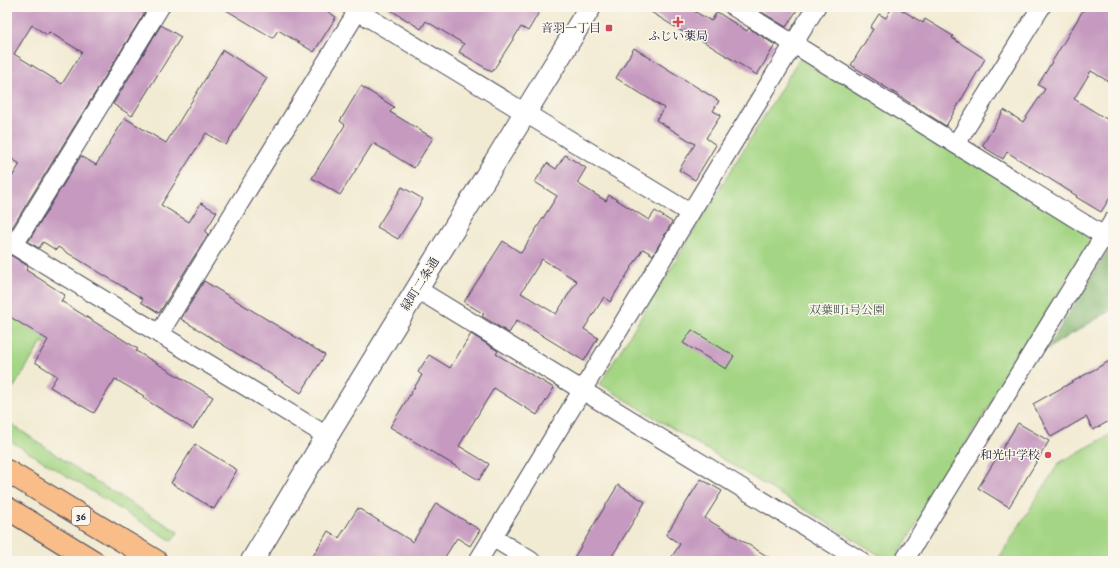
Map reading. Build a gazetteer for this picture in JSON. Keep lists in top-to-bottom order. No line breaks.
{"streets":{"highway":["36"],"street":["緑町二条通"]},"parks":["双葉町1号公園"],"places":{"health":["ふじい薬局"],"transit":["音羽一丁目"],"other":["和光中学校"]}}
